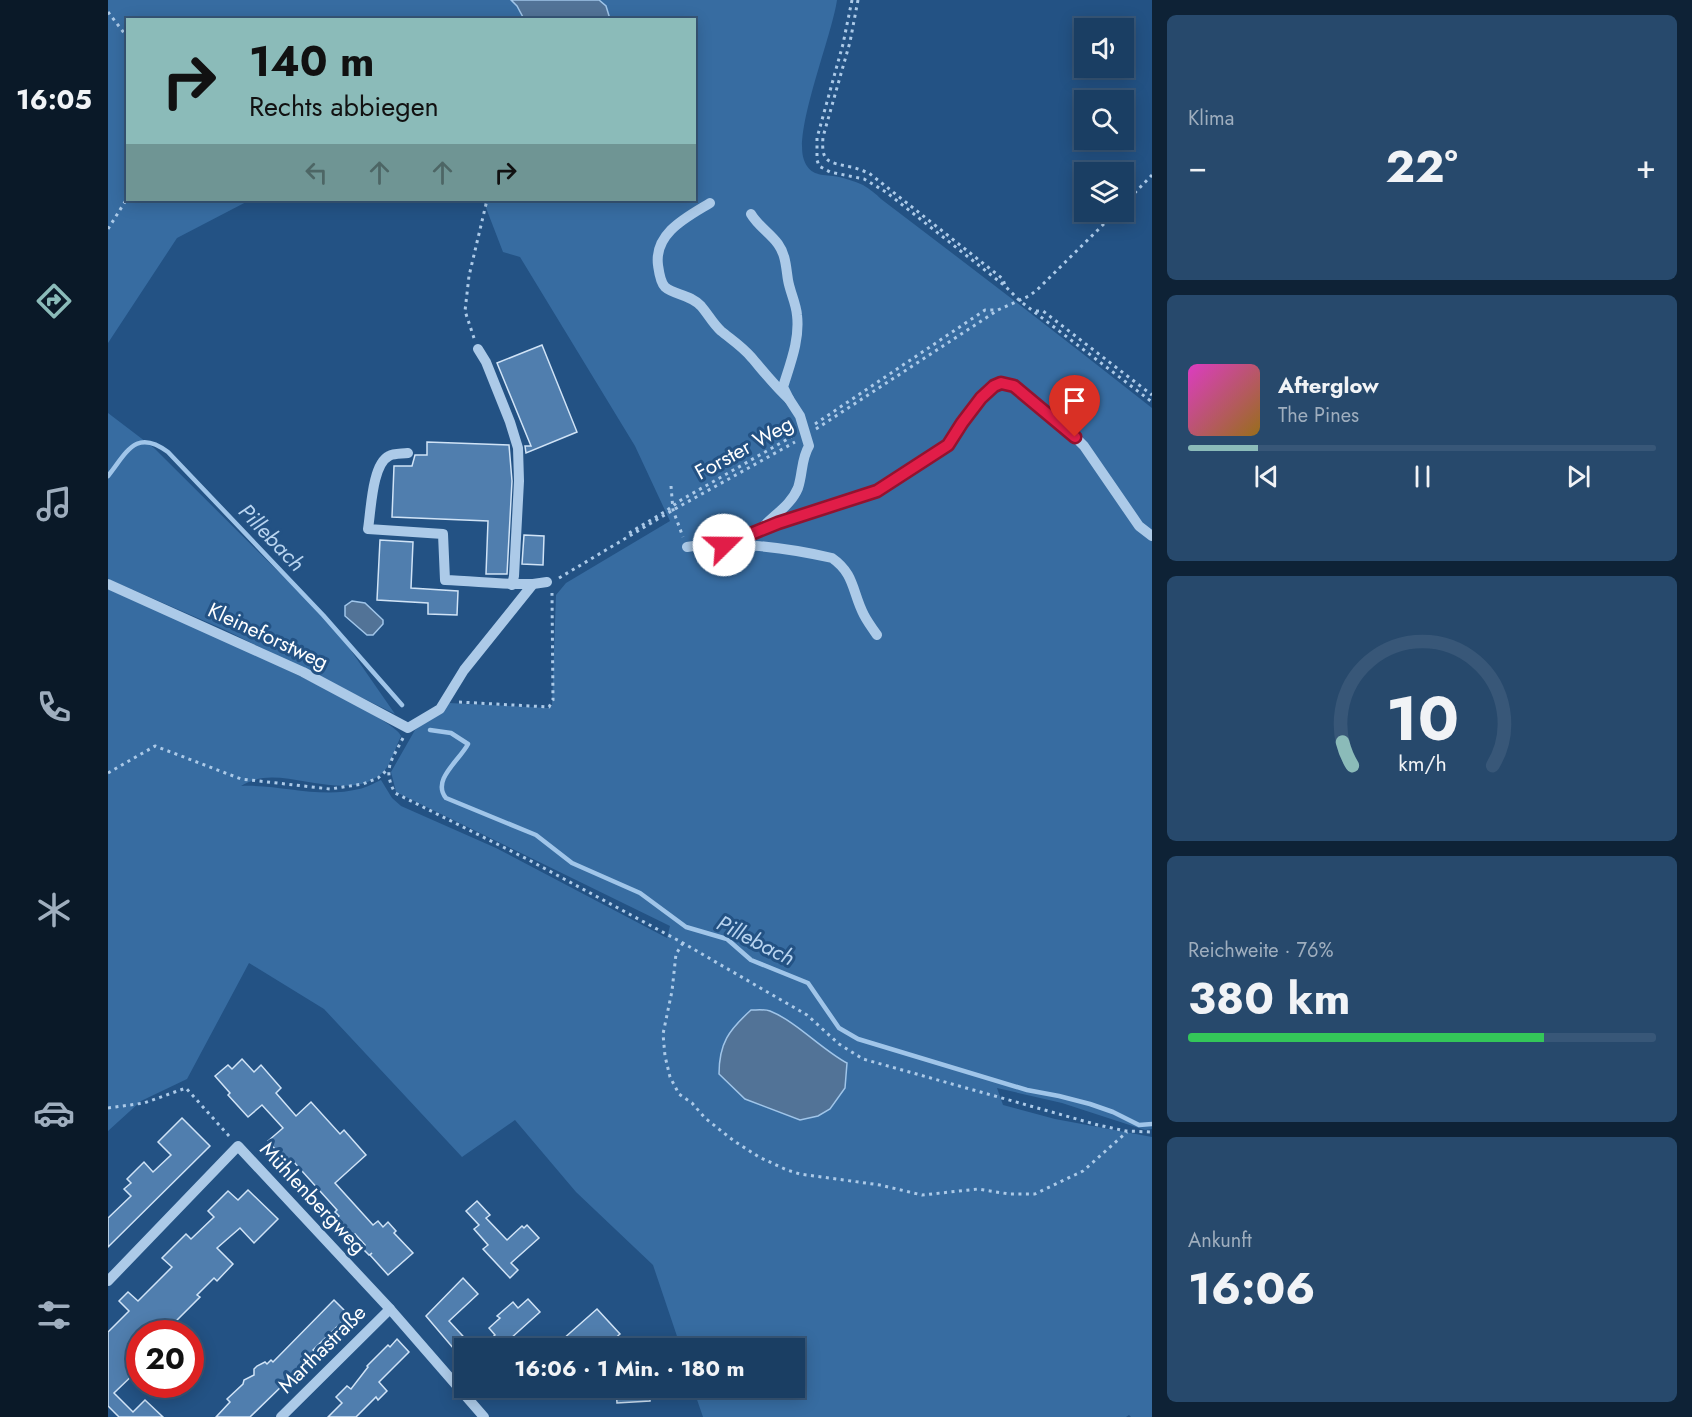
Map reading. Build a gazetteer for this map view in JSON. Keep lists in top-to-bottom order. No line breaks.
{"streets":{"street":["Kleineforstweg","Mühlenbergweg","Marthastraße"],"path":["Forster Weg"]},"crossings":[["Mühlenbergweg","Marthastraße"]],"water":["Pillebach"],"page":{"tabs":"16:05","tile":["Klima",["Reichweite · 76%","380 km"],["Ankunft","16:06"]],"turn":["140 m","Rechts abbiegen"],"heat":["−","22°","+"],"song":["Afterglow","The Pines"],"limit":"20","trip":"16:06 · 1 Min. · 180 m","gauge":["10","km/h"]}}
